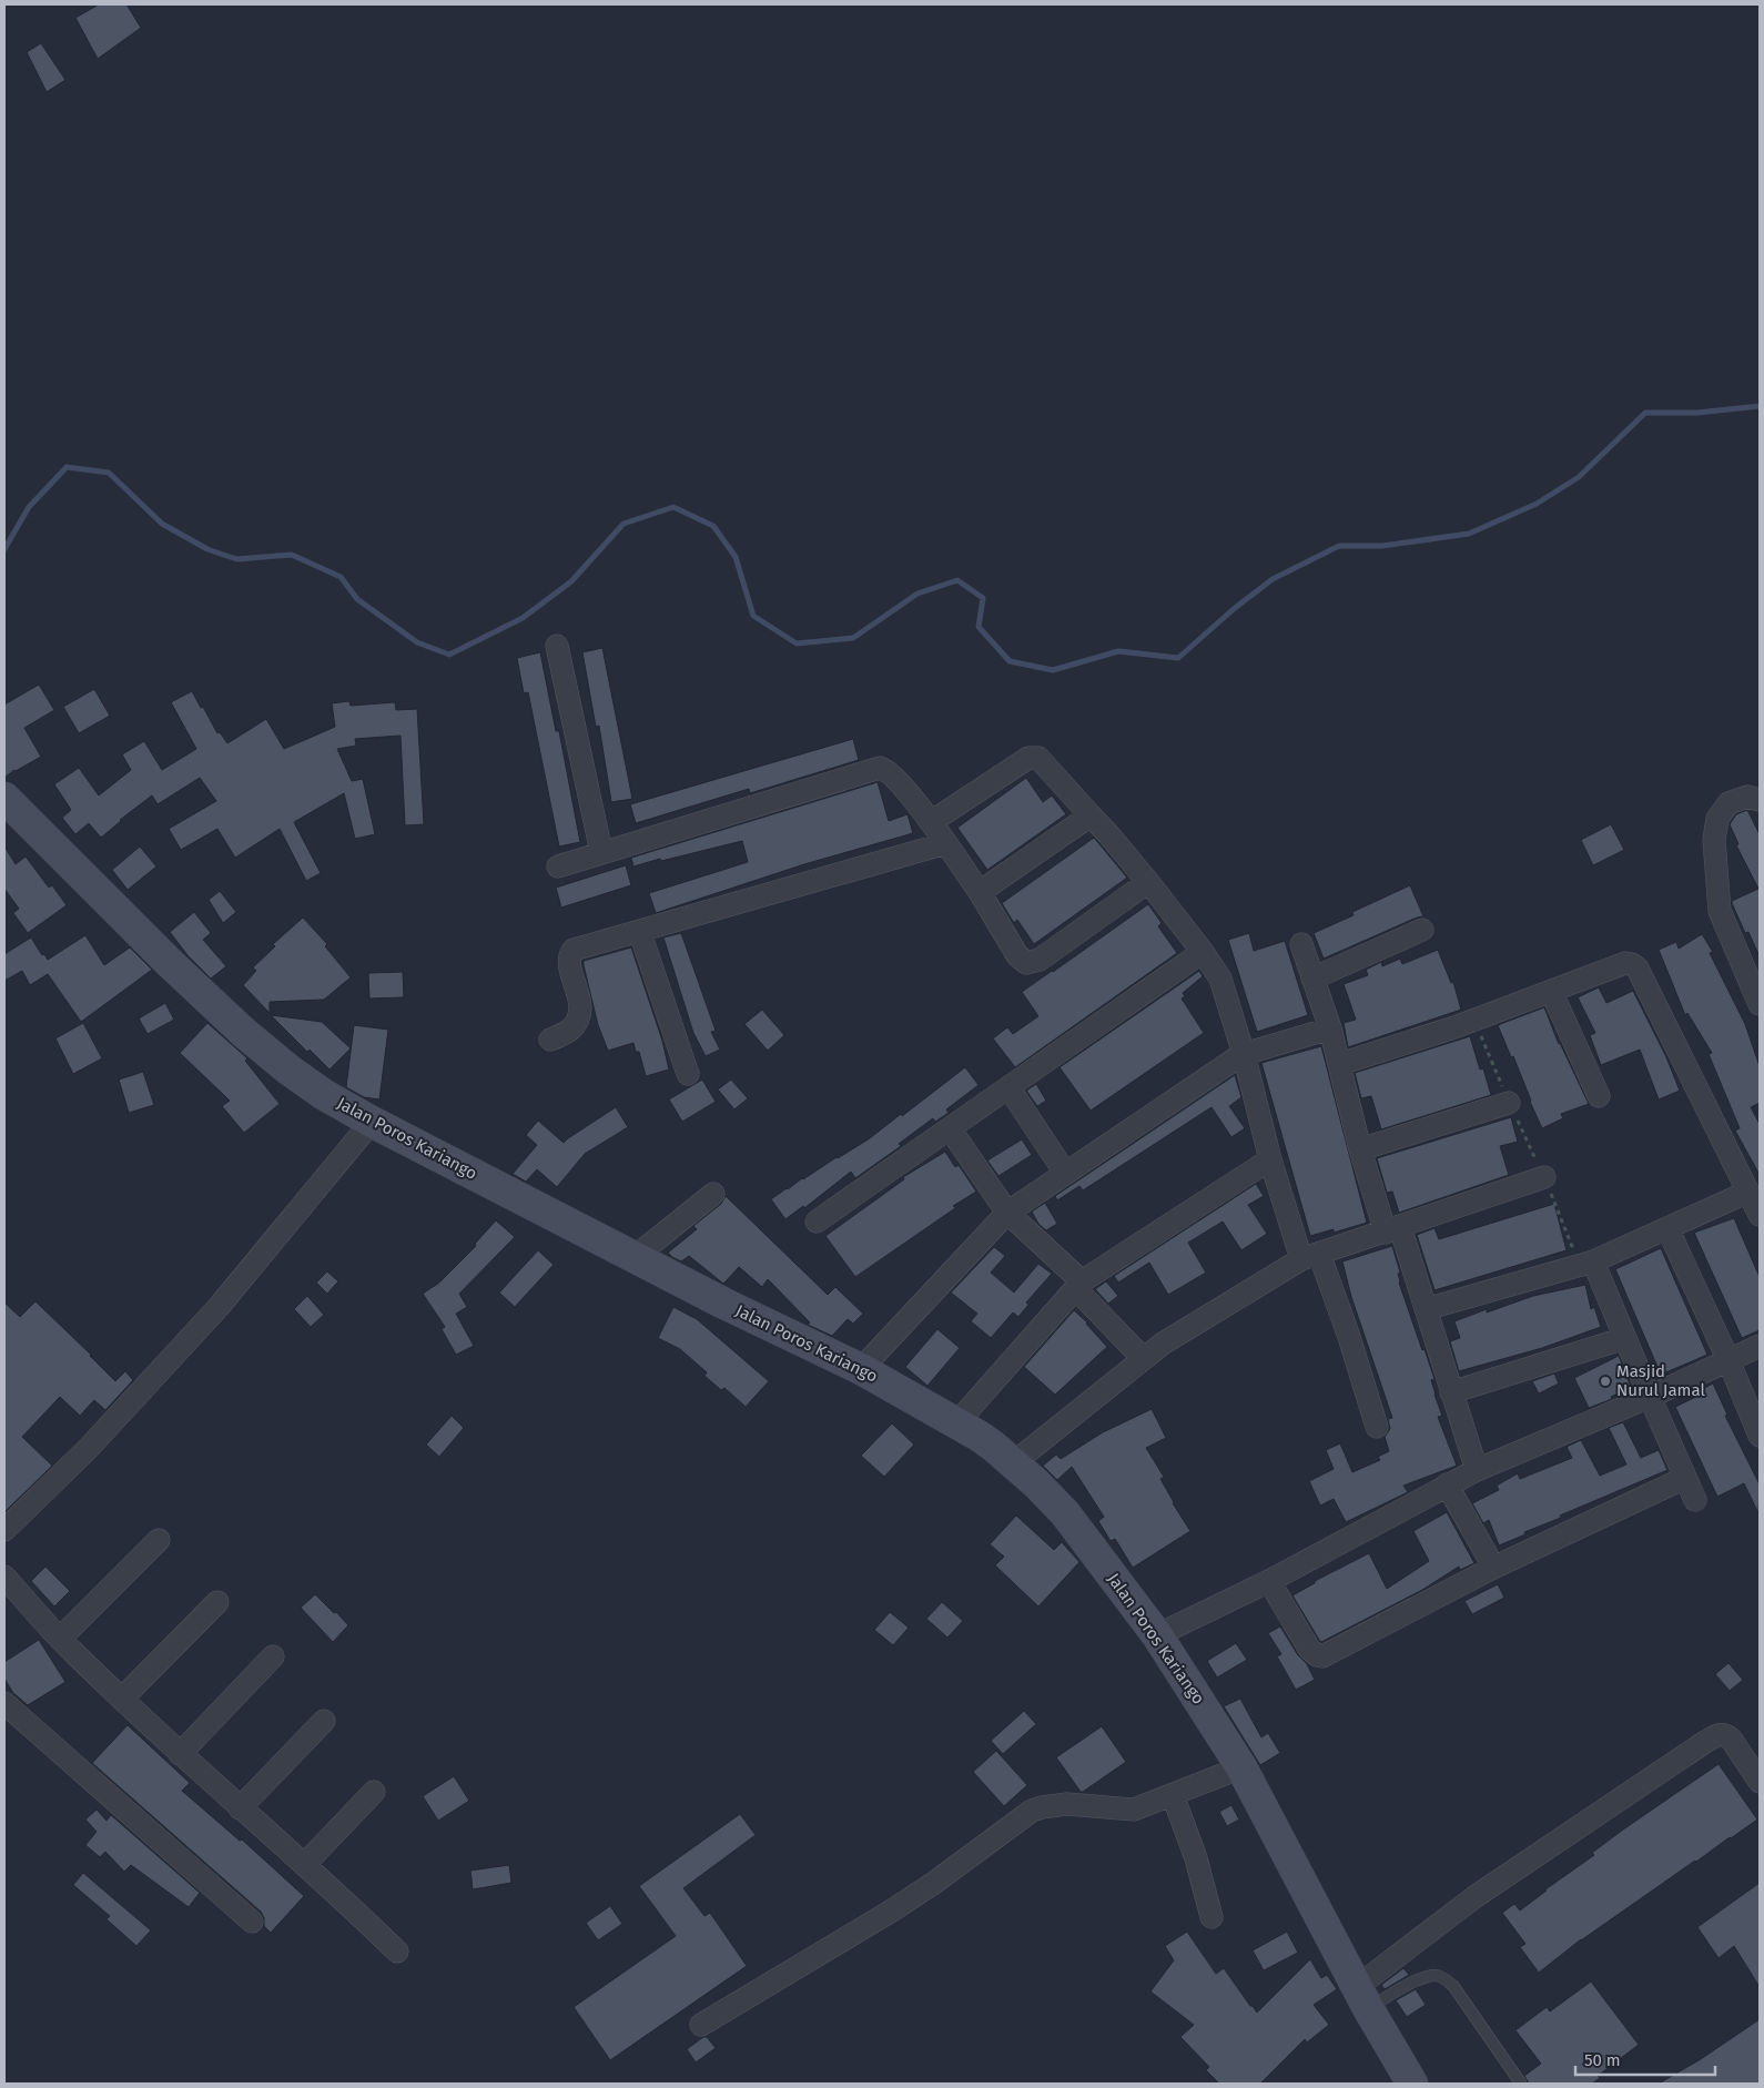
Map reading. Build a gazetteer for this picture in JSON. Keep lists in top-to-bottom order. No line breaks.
{"streets":{"main road":["Jalan Poros Kariango"]},"places":["Masjid Nurul Jamal"],"scale_bar":"50 m"}
